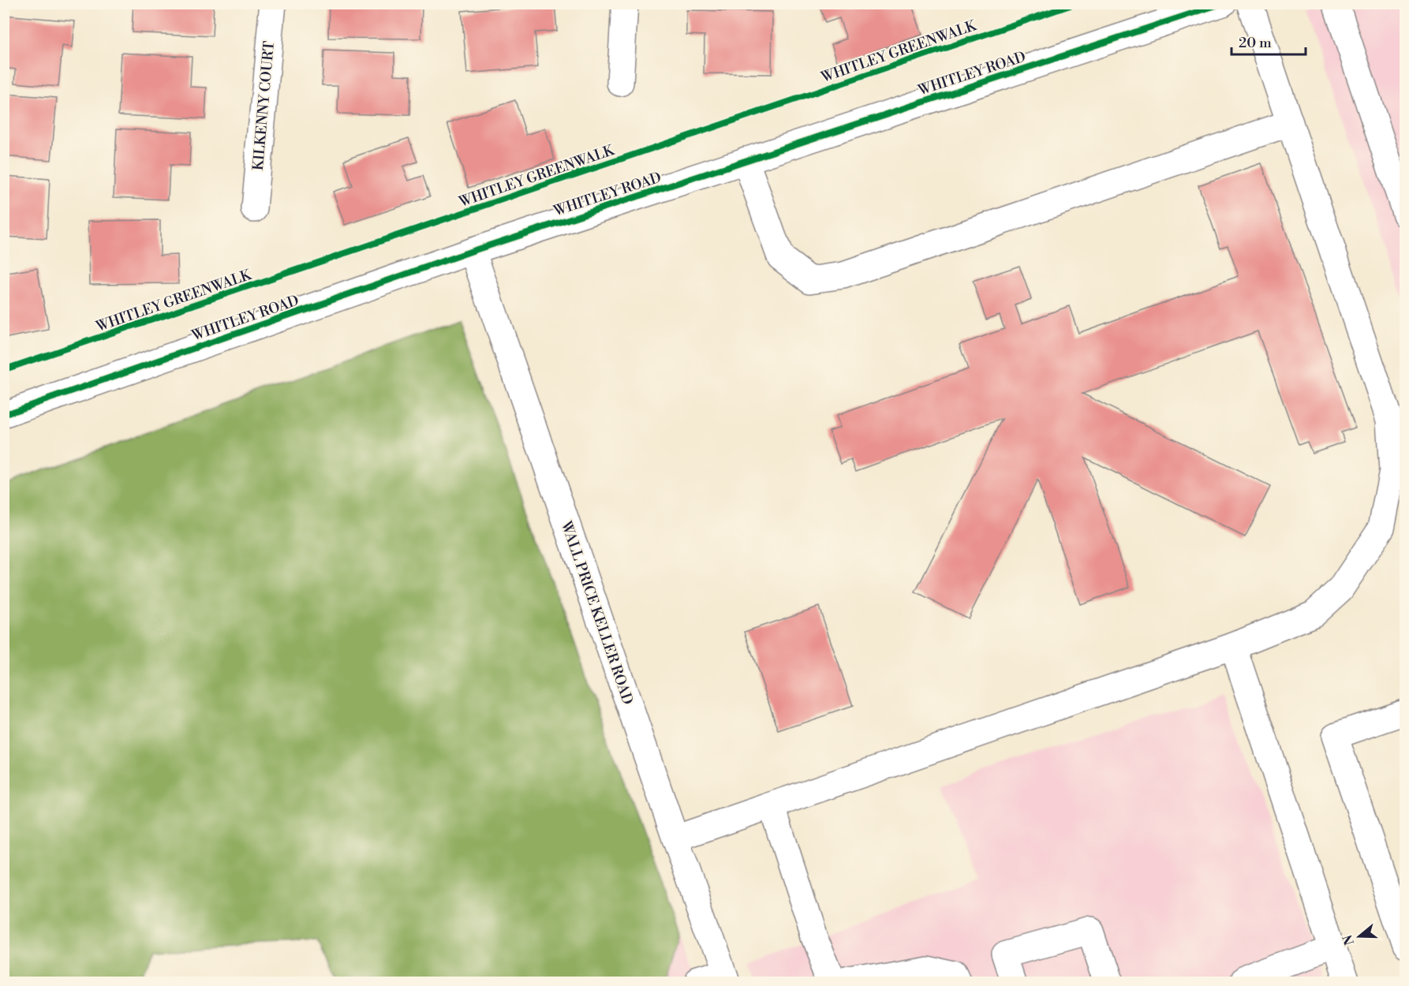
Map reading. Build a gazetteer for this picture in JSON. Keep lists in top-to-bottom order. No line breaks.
{"streets":{"street":["WHITLEY ROAD","KILKENNY COURT","WALL PRICE KELLER ROAD"],"cycle path":["WHITLEY GREENWALK"]},"crossings":[["WHITLEY ROAD","WALL PRICE KELLER ROAD"]],"scale_bar":"20 m","north":"left"}
